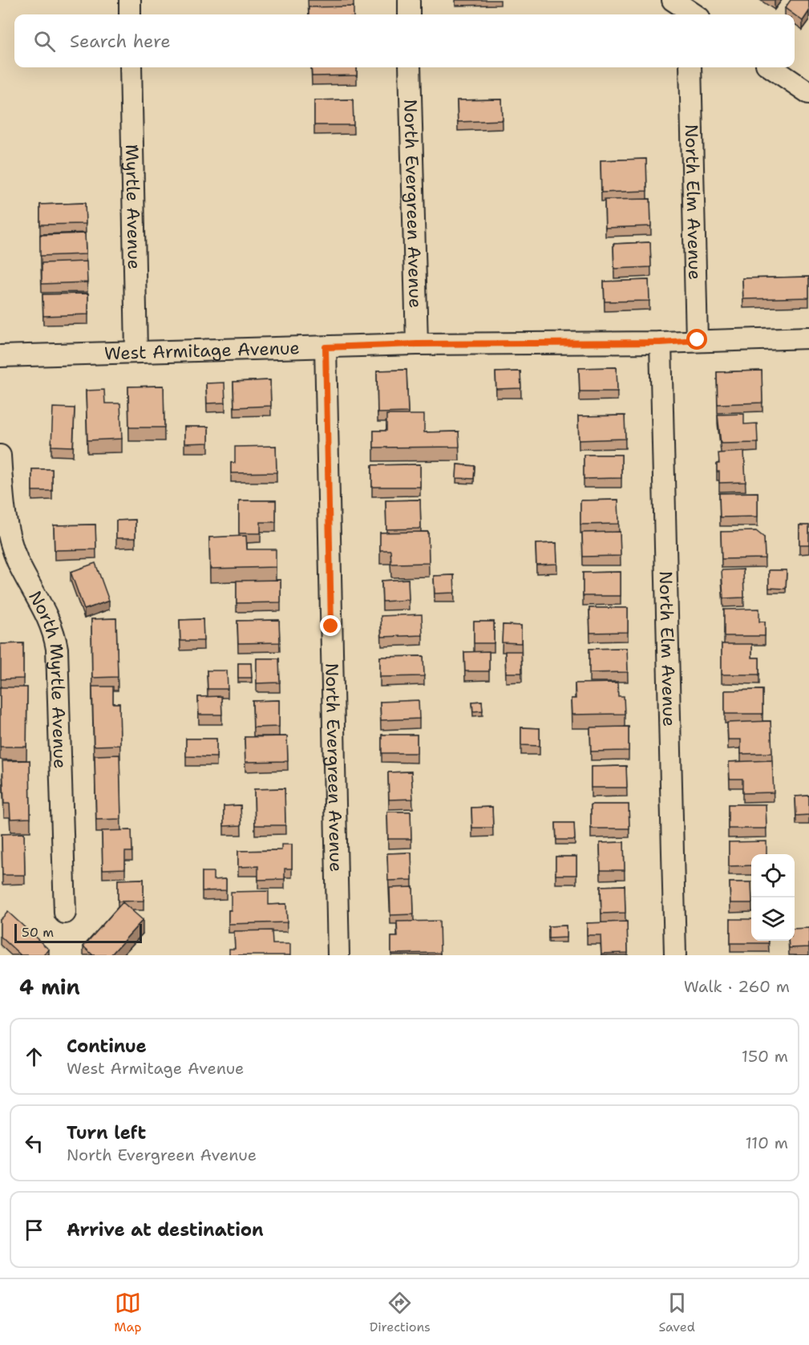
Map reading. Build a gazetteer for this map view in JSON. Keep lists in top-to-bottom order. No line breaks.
{"streets":{"street":["North Elm Avenue","North Evergreen Avenue","Myrtle Avenue","West Armitage Avenue","North Myrtle Avenue"]},"crossings":[["North Elm Avenue","West Armitage Avenue"],["North Evergreen Avenue","West Armitage Avenue"],["Myrtle Avenue","West Armitage Avenue"]],"scale_bar":"50 m","page":{"search":"Search here","scale":"50 m","heading":["4 min","Walk · 260 m"],"list":[["Continue","West Armitage Avenue","150 m"],["Turn left","North Evergreen Avenue","110 m"],"Arrive at destination"],"nav":["Map","Directions","Saved"]}}
